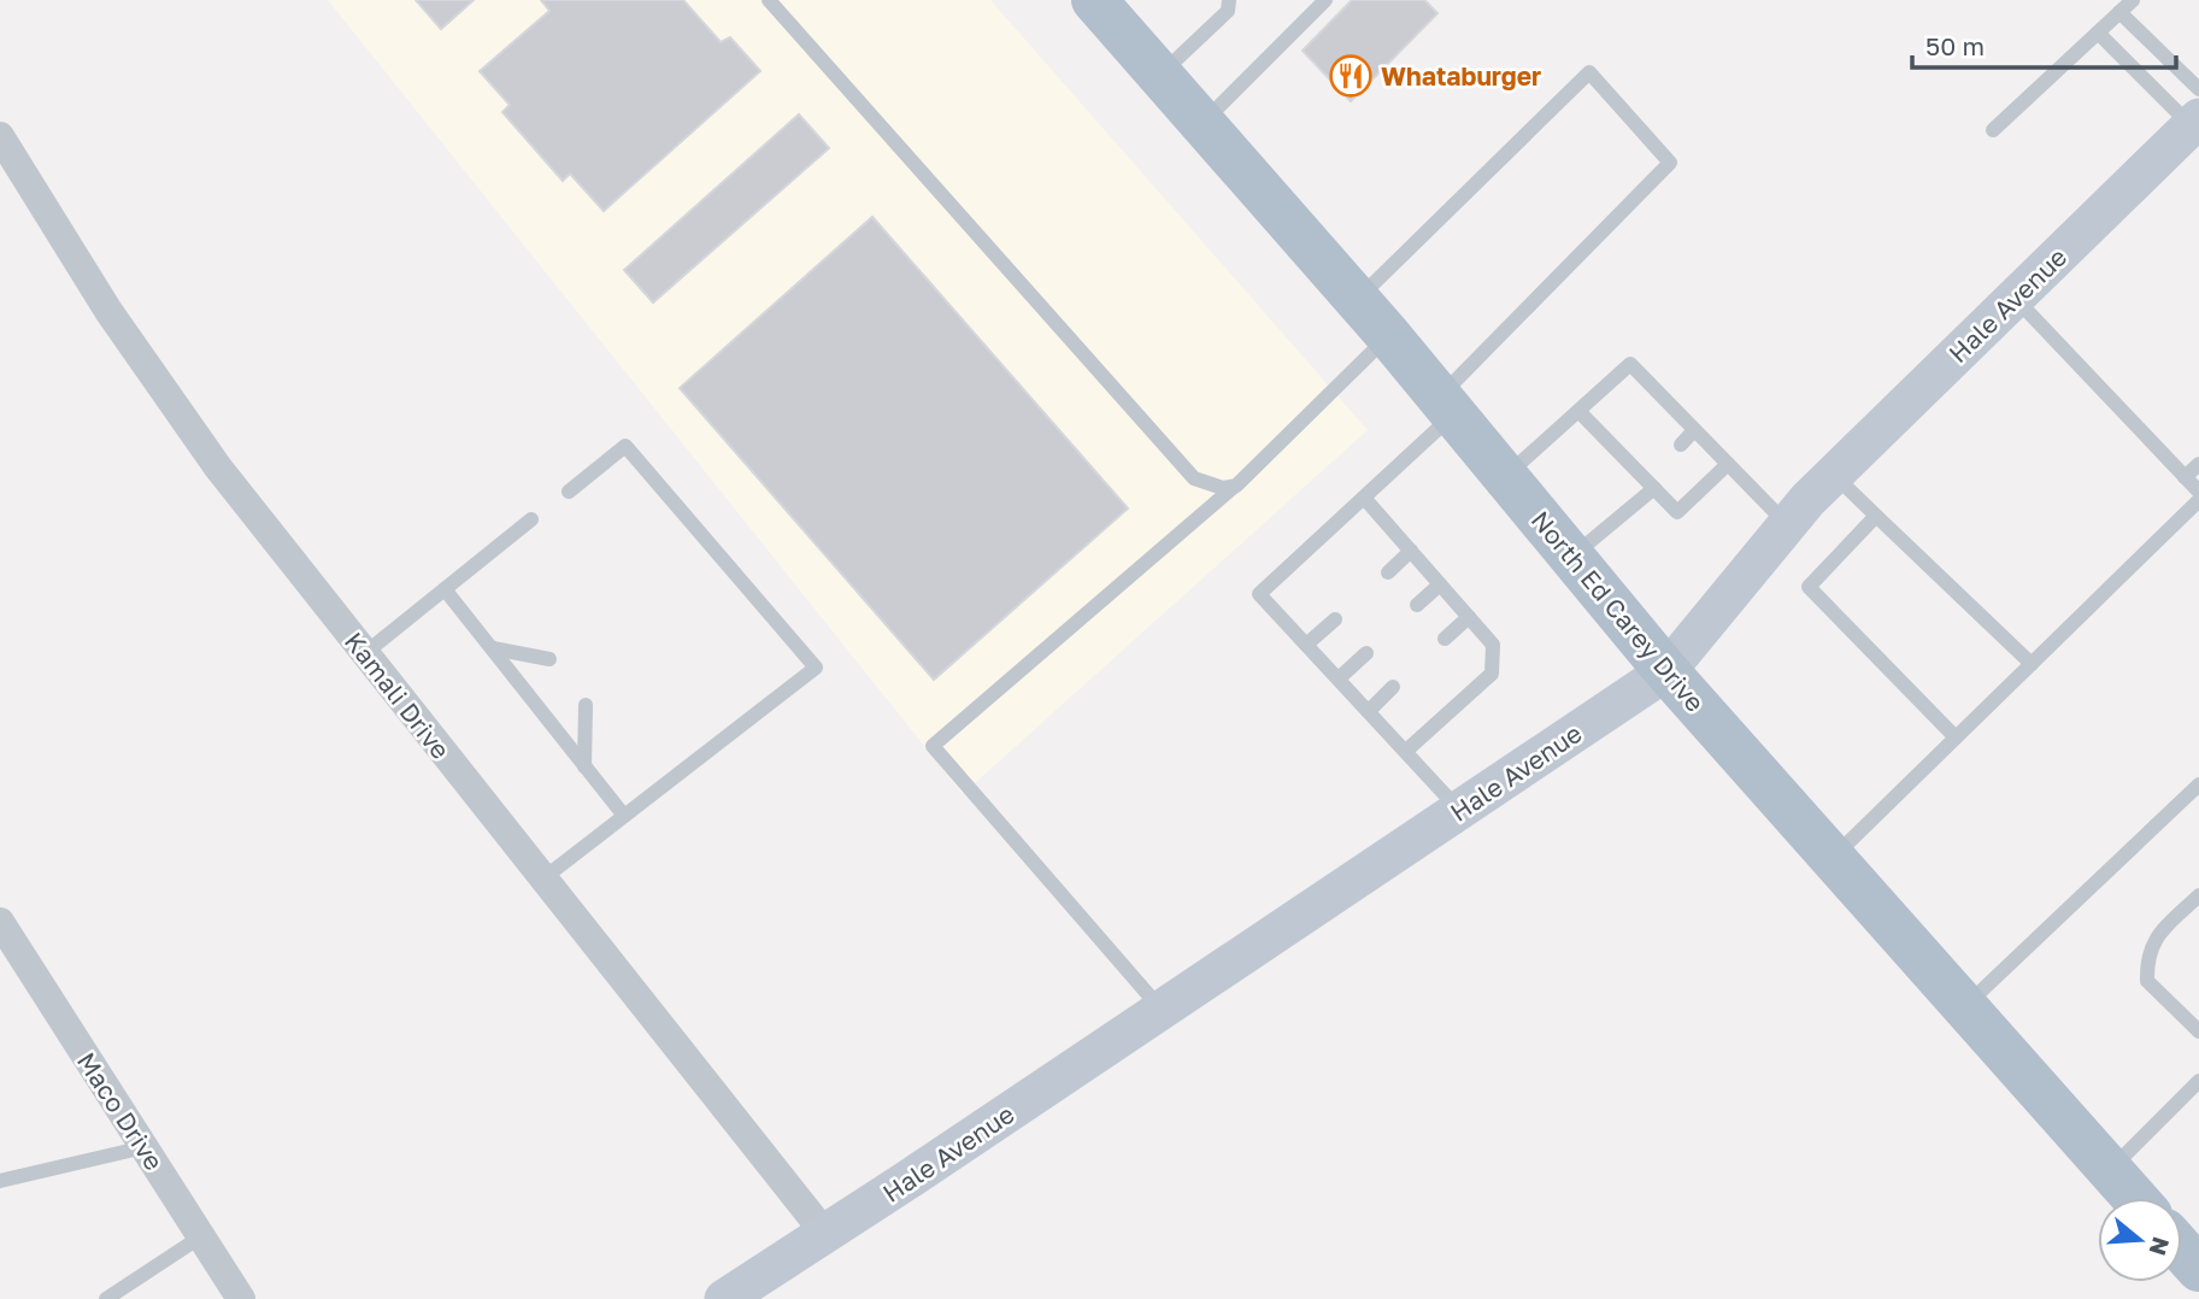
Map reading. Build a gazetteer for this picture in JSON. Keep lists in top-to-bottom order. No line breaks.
{"streets":{"main road":["North Ed Carey Drive"],"street":["Hale Avenue","Kamali Drive","Maco Drive"]},"crossings":[["Hale Avenue","North Ed Carey Drive"],["Hale Avenue","Kamali Drive"]],"places":{"restaurant":["Whataburger"]},"scale_bar":"50 m","north":"right"}
